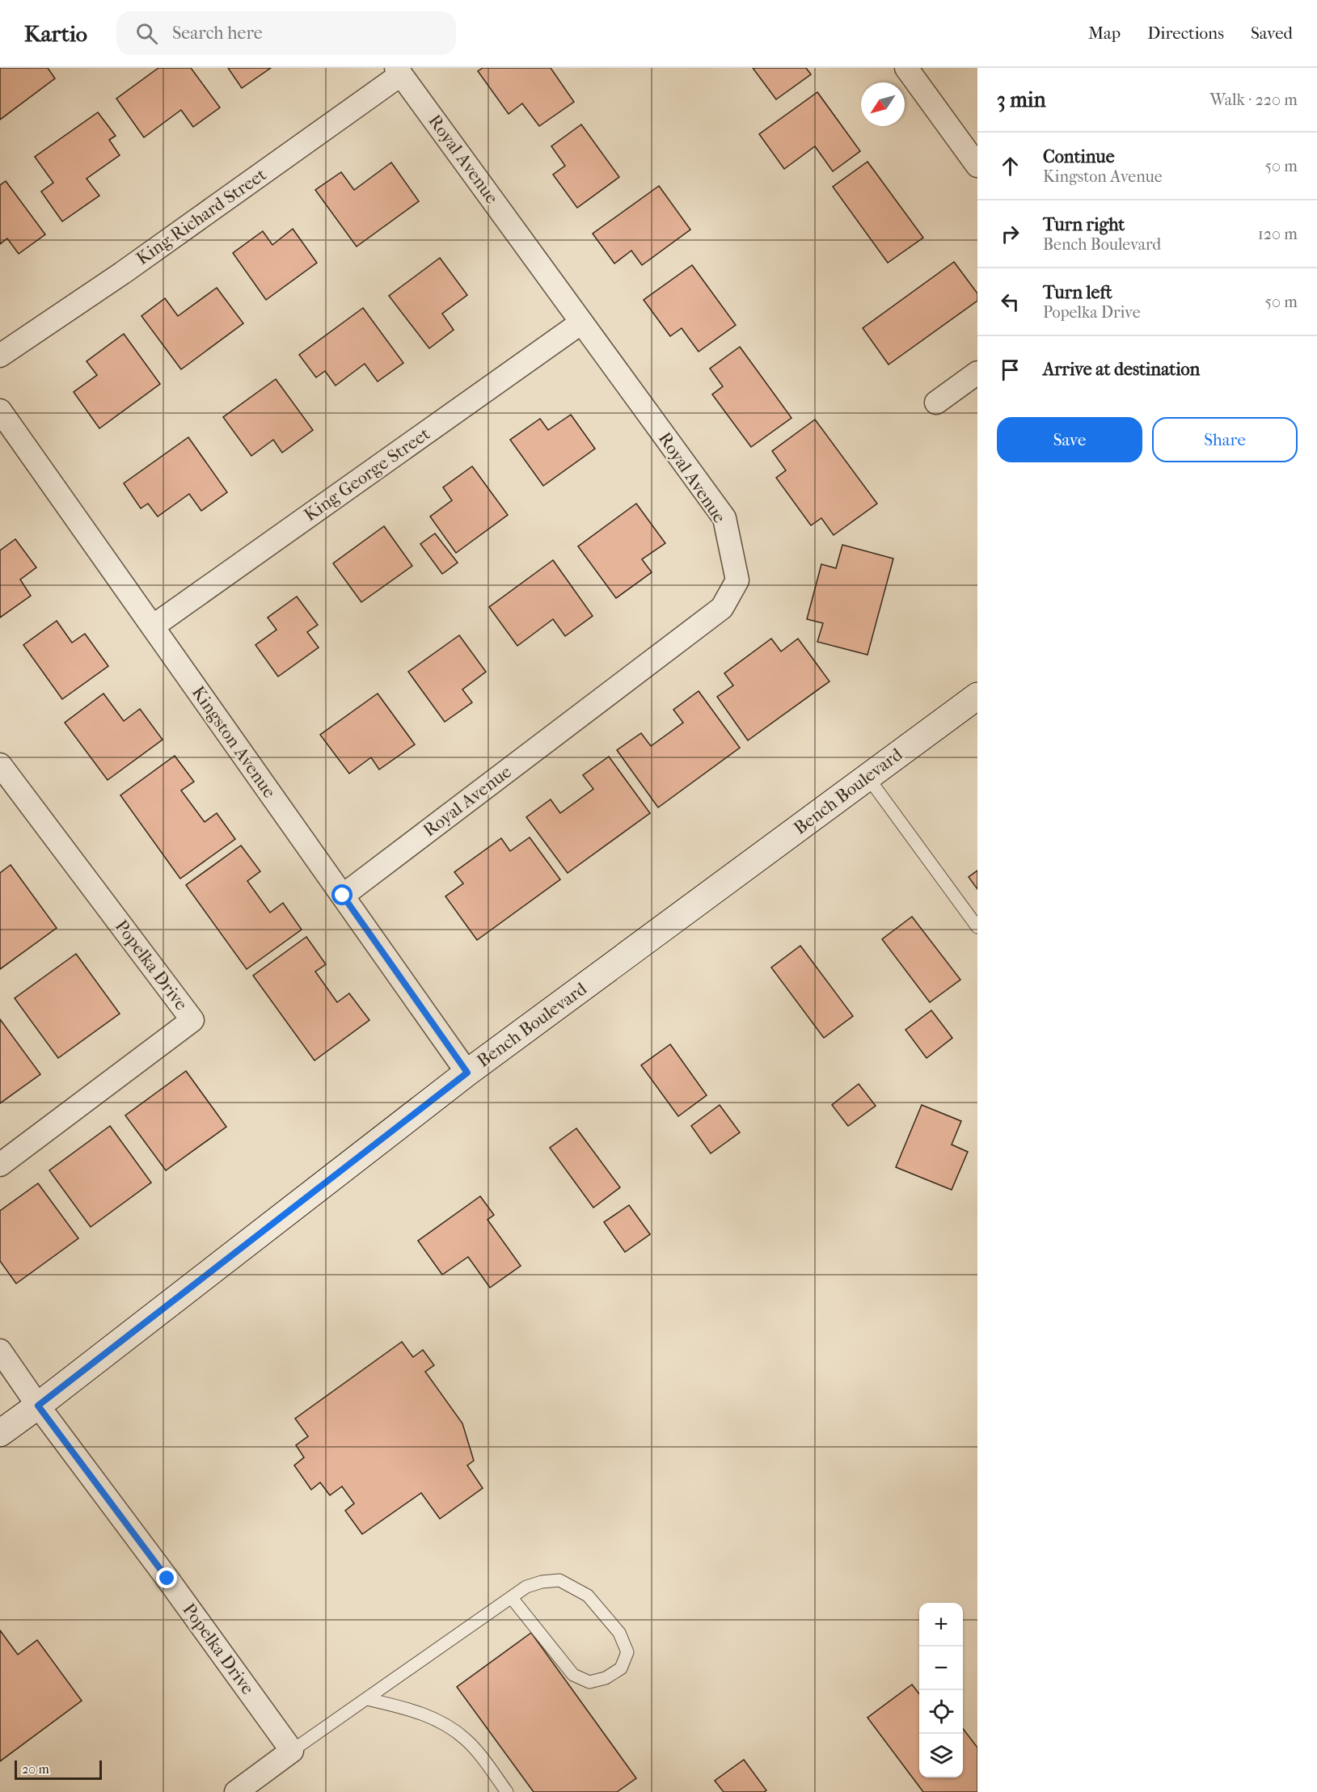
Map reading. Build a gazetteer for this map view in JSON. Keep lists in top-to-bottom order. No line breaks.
{"streets":{"main road":["Bench Boulevard"],"street":["Royal Avenue","King Richard Street","King George Street","Kingston Avenue","Popelka Drive"]},"crossings":[["Royal Avenue","King Richard Street"],["Royal Avenue","King George Street"],["Royal Avenue","Kingston Avenue"],["King George Street","Kingston Avenue"],["Kingston Avenue","Bench Boulevard"],["Bench Boulevard","Popelka Drive"]],"scale_bar":"20 m","north":"bottom left","page":{"header":"Kartio","search":"Search here","nav":["Map","Directions","Saved"],"heading":["3 min","Walk · 220 m"],"list":[["Continue","Kingston Avenue","50 m"],["Turn right","Bench Boulevard","120 m"],["Turn left","Popelka Drive","50 m"],"Arrive at destination"],"buttons":["Save","Share"],"map_buttons":["+","−"],"scale":"20 m"}}
